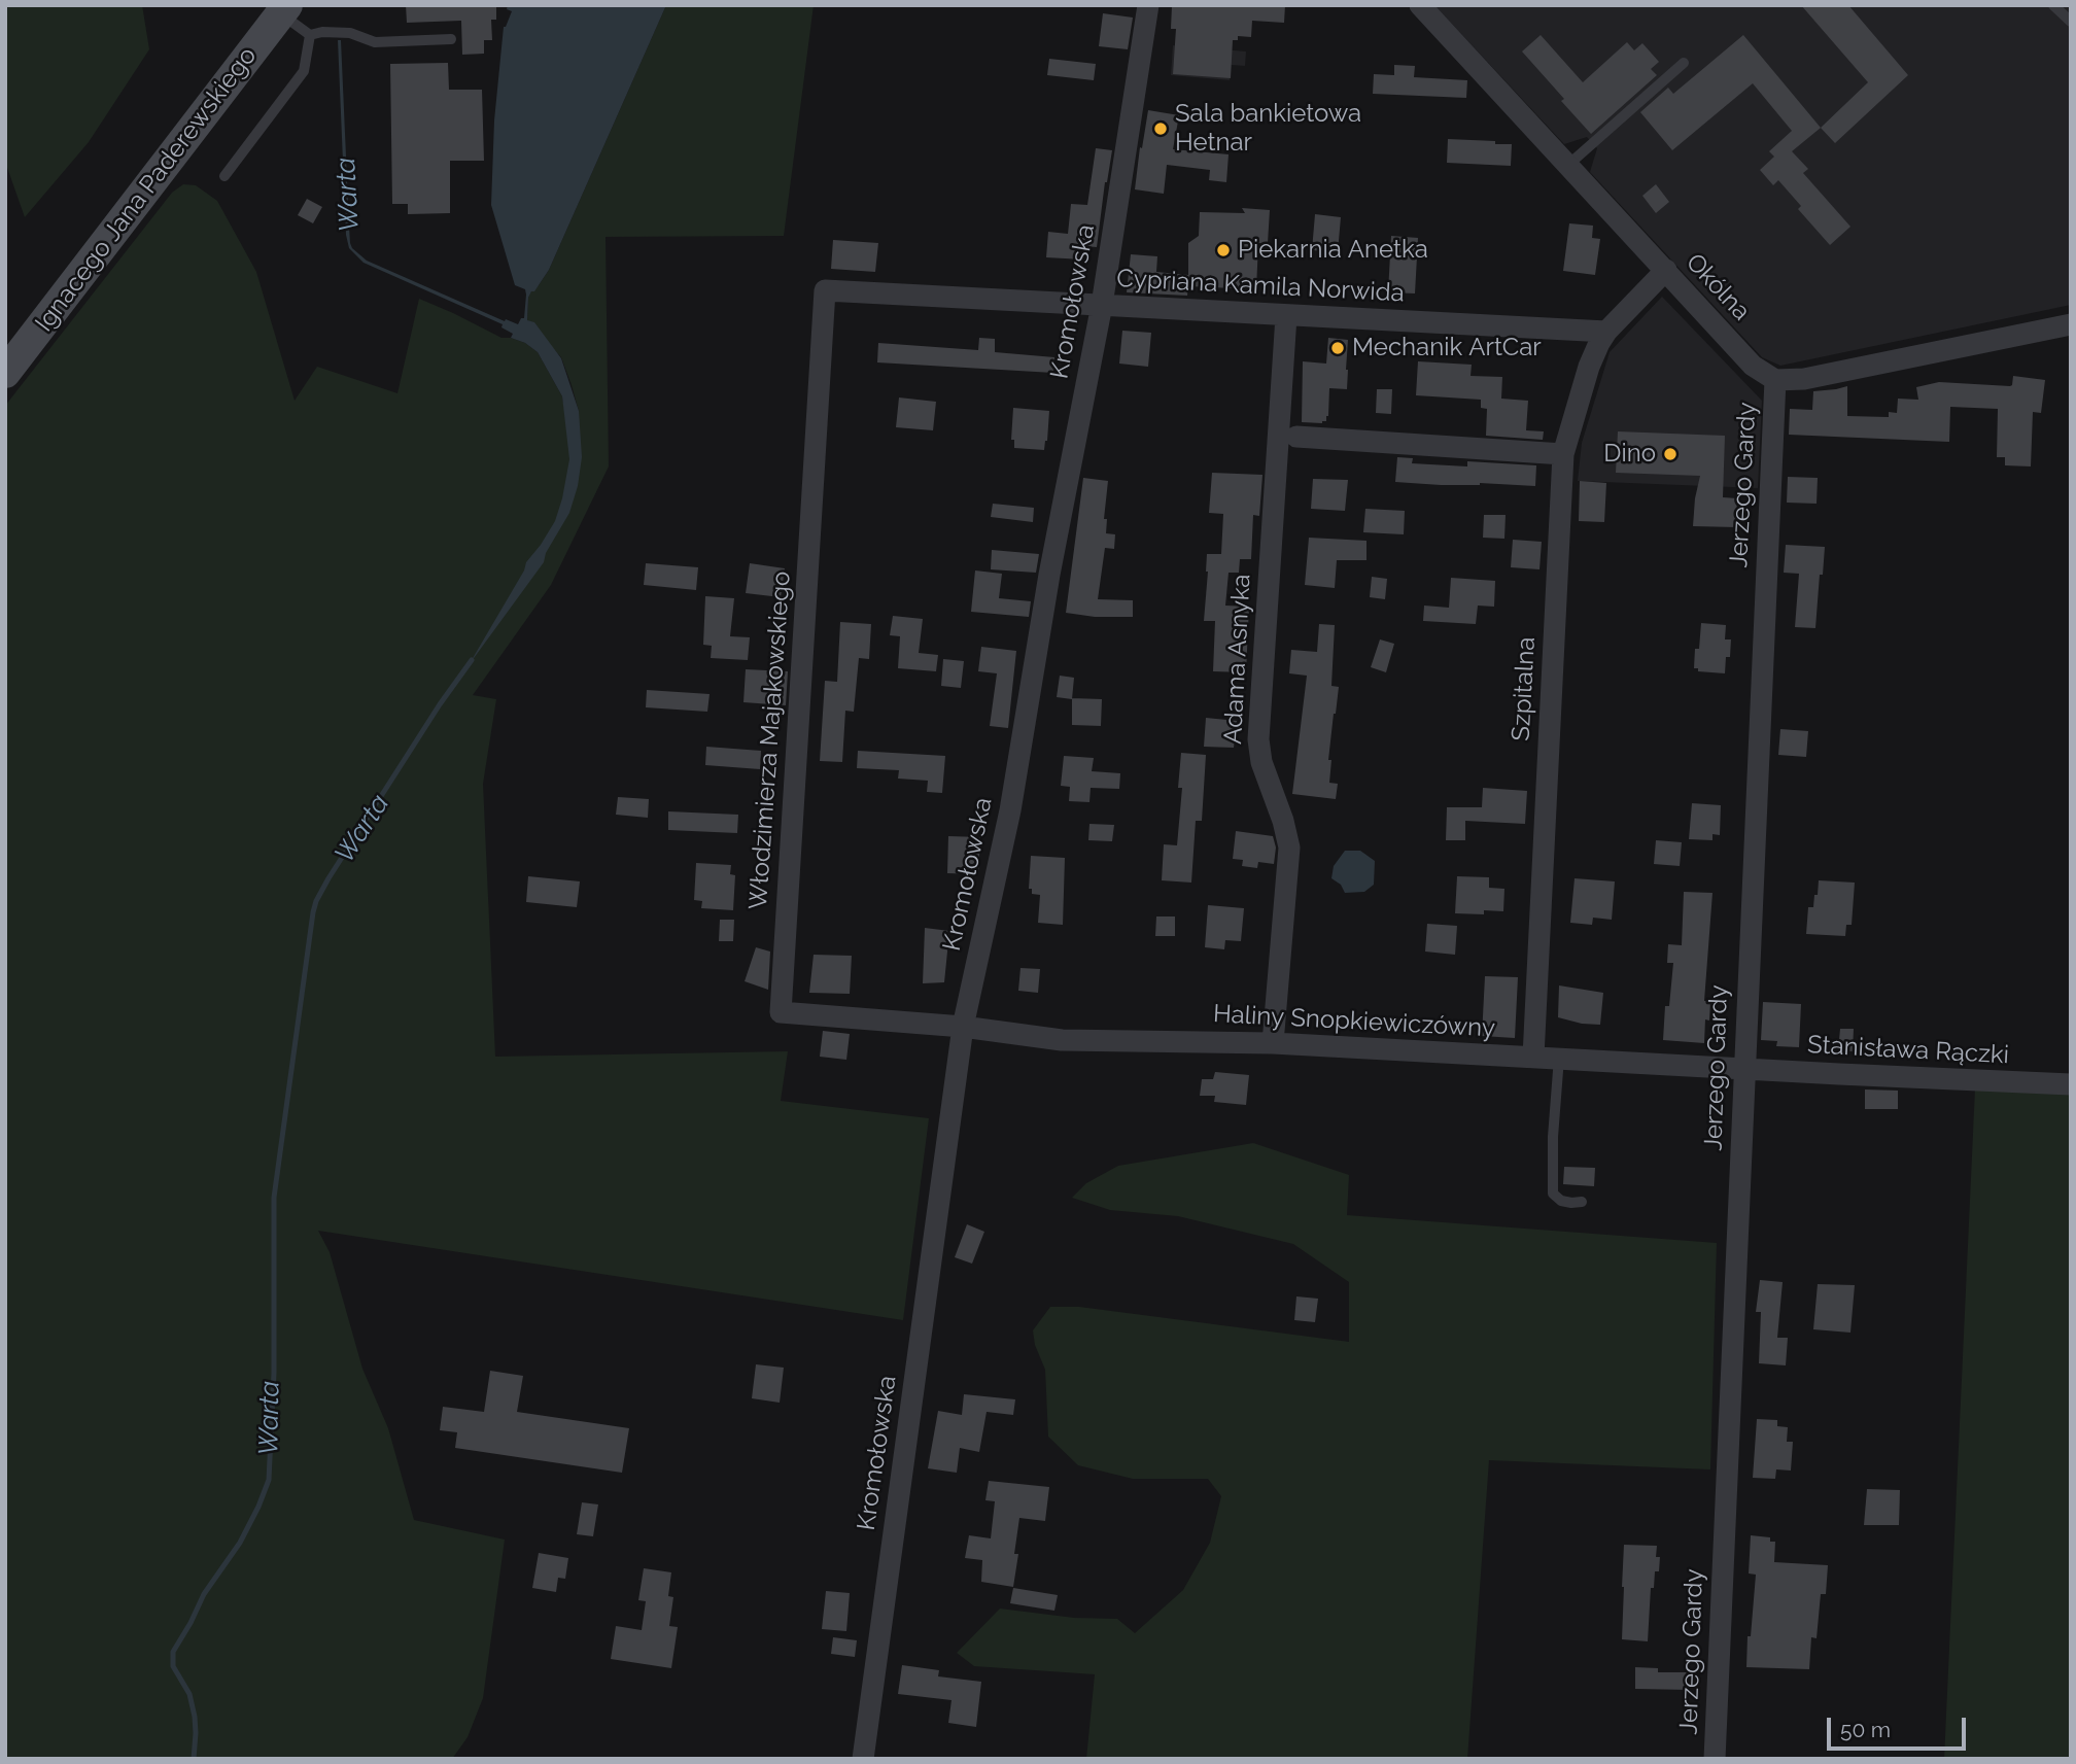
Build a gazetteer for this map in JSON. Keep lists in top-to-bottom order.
{
  "streets": {
    "main road": ["Ignacego Jana Paderewskiego"],
    "street": [
      "Cypriana Kamila Norwida",
      "Okólna",
      "Kromołowska",
      "Jerzego Gardy",
      "Adama Asnyka",
      "Szpitalna",
      "Włodzimierza Majakowskiego",
      "Haliny Snopkiewiczówny",
      "Stanisława Rączki"
    ]
  },
  "crossings": [
    ["Cypriana Kamila Norwida", "Kromołowska"],
    ["Cypriana Kamila Norwida", "Adama Asnyka"],
    ["Cypriana Kamila Norwida", "Szpitalna"],
    ["Cypriana Kamila Norwida", "Włodzimierza Majakowskiego"],
    ["Okólna", "Jerzego Gardy"],
    ["Okólna", "Szpitalna"],
    ["Kromołowska", "Włodzimierza Majakowskiego"],
    ["Kromołowska", "Haliny Snopkiewiczówny"],
    ["Jerzego Gardy", "Haliny Snopkiewiczówny"],
    ["Jerzego Gardy", "Stanisława Rączki"],
    ["Adama Asnyka", "Haliny Snopkiewiczówny"],
    ["Szpitalna", "Haliny Snopkiewiczówny"],
    ["Włodzimierza Majakowskiego", "Haliny Snopkiewiczówny"],
    ["Haliny Snopkiewiczówny", "Stanisława Rączki"]
  ],
  "water": ["Warta"],
  "places": [
    "Sala bankietowa Hetnar",
    "Piekarnia Anetka",
    "Mechanik ArtCar",
    "Dino"
  ],
  "scale_bar": "50 m"
}
